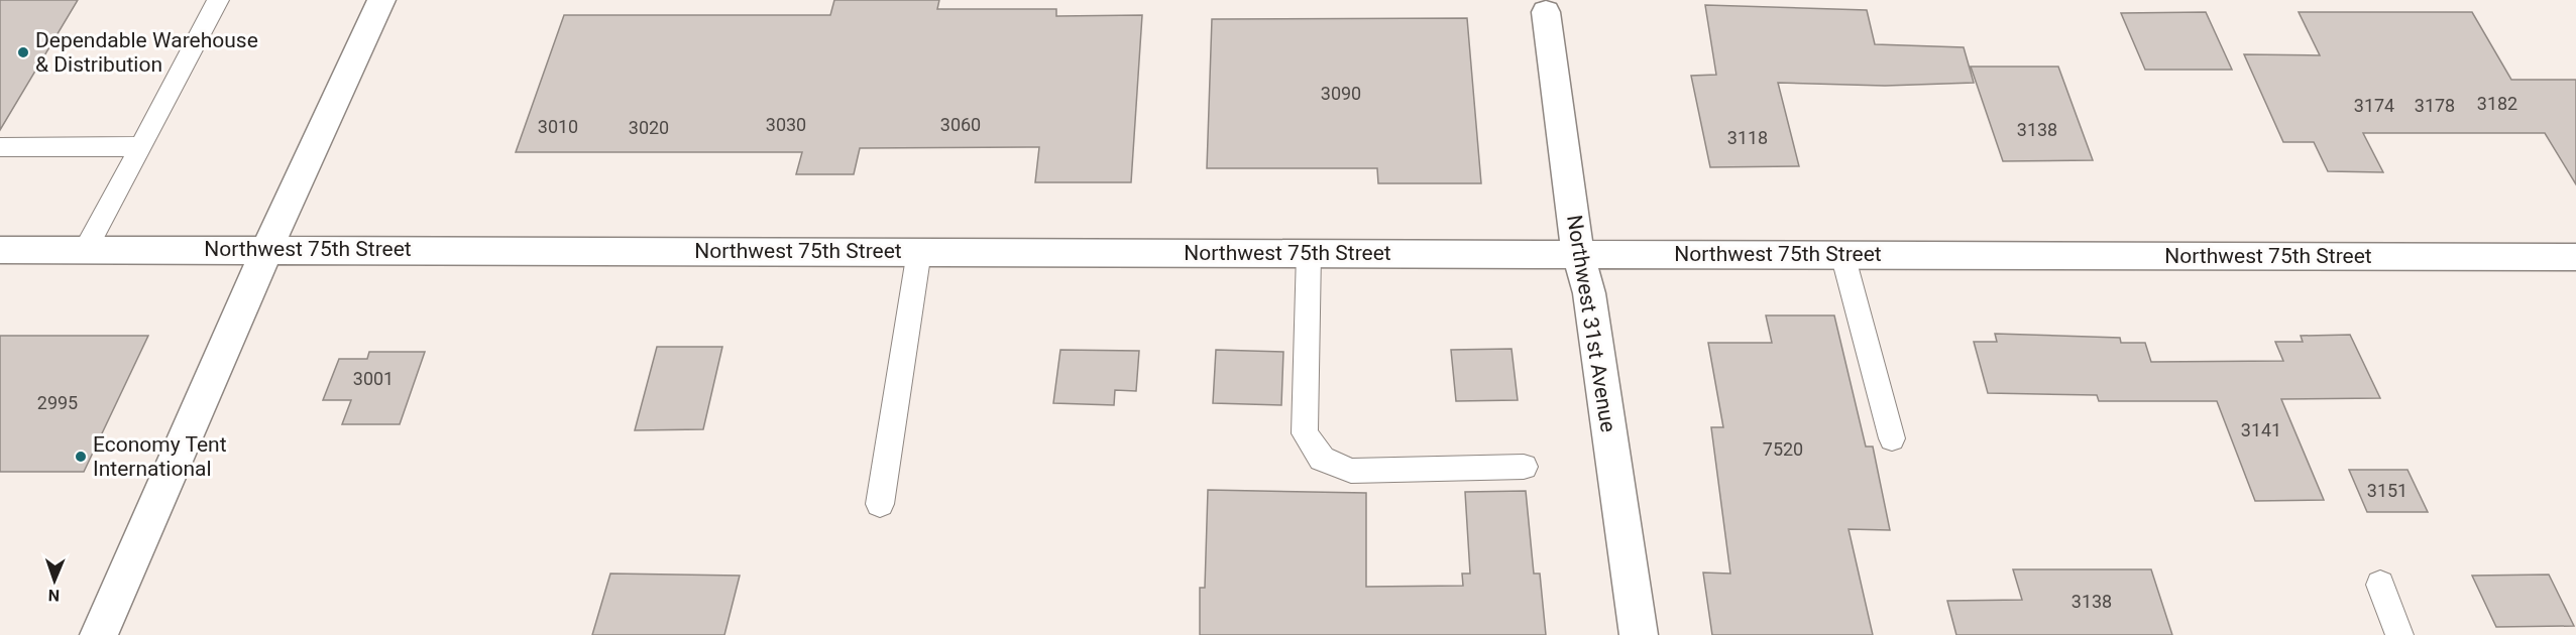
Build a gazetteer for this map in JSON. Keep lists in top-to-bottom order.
{
  "streets": {
    "street": ["Northwest 75th Street", "Northwest 31st Avenue"]
  },
  "crossings": [
    ["Northwest 75th Street", "Northwest 31st Avenue"]
  ],
  "places": ["Dependable Warehouse & Distribution", "Economy Tent International"],
  "house_numbers": [
    "3090",
    "3182",
    "3174",
    "3178",
    "3030",
    "3060",
    "3010",
    "3020",
    "3138",
    "3118",
    "3001",
    "2995",
    "3141",
    "7520",
    "3151",
    "3138"
  ],
  "north": "bottom"
}
